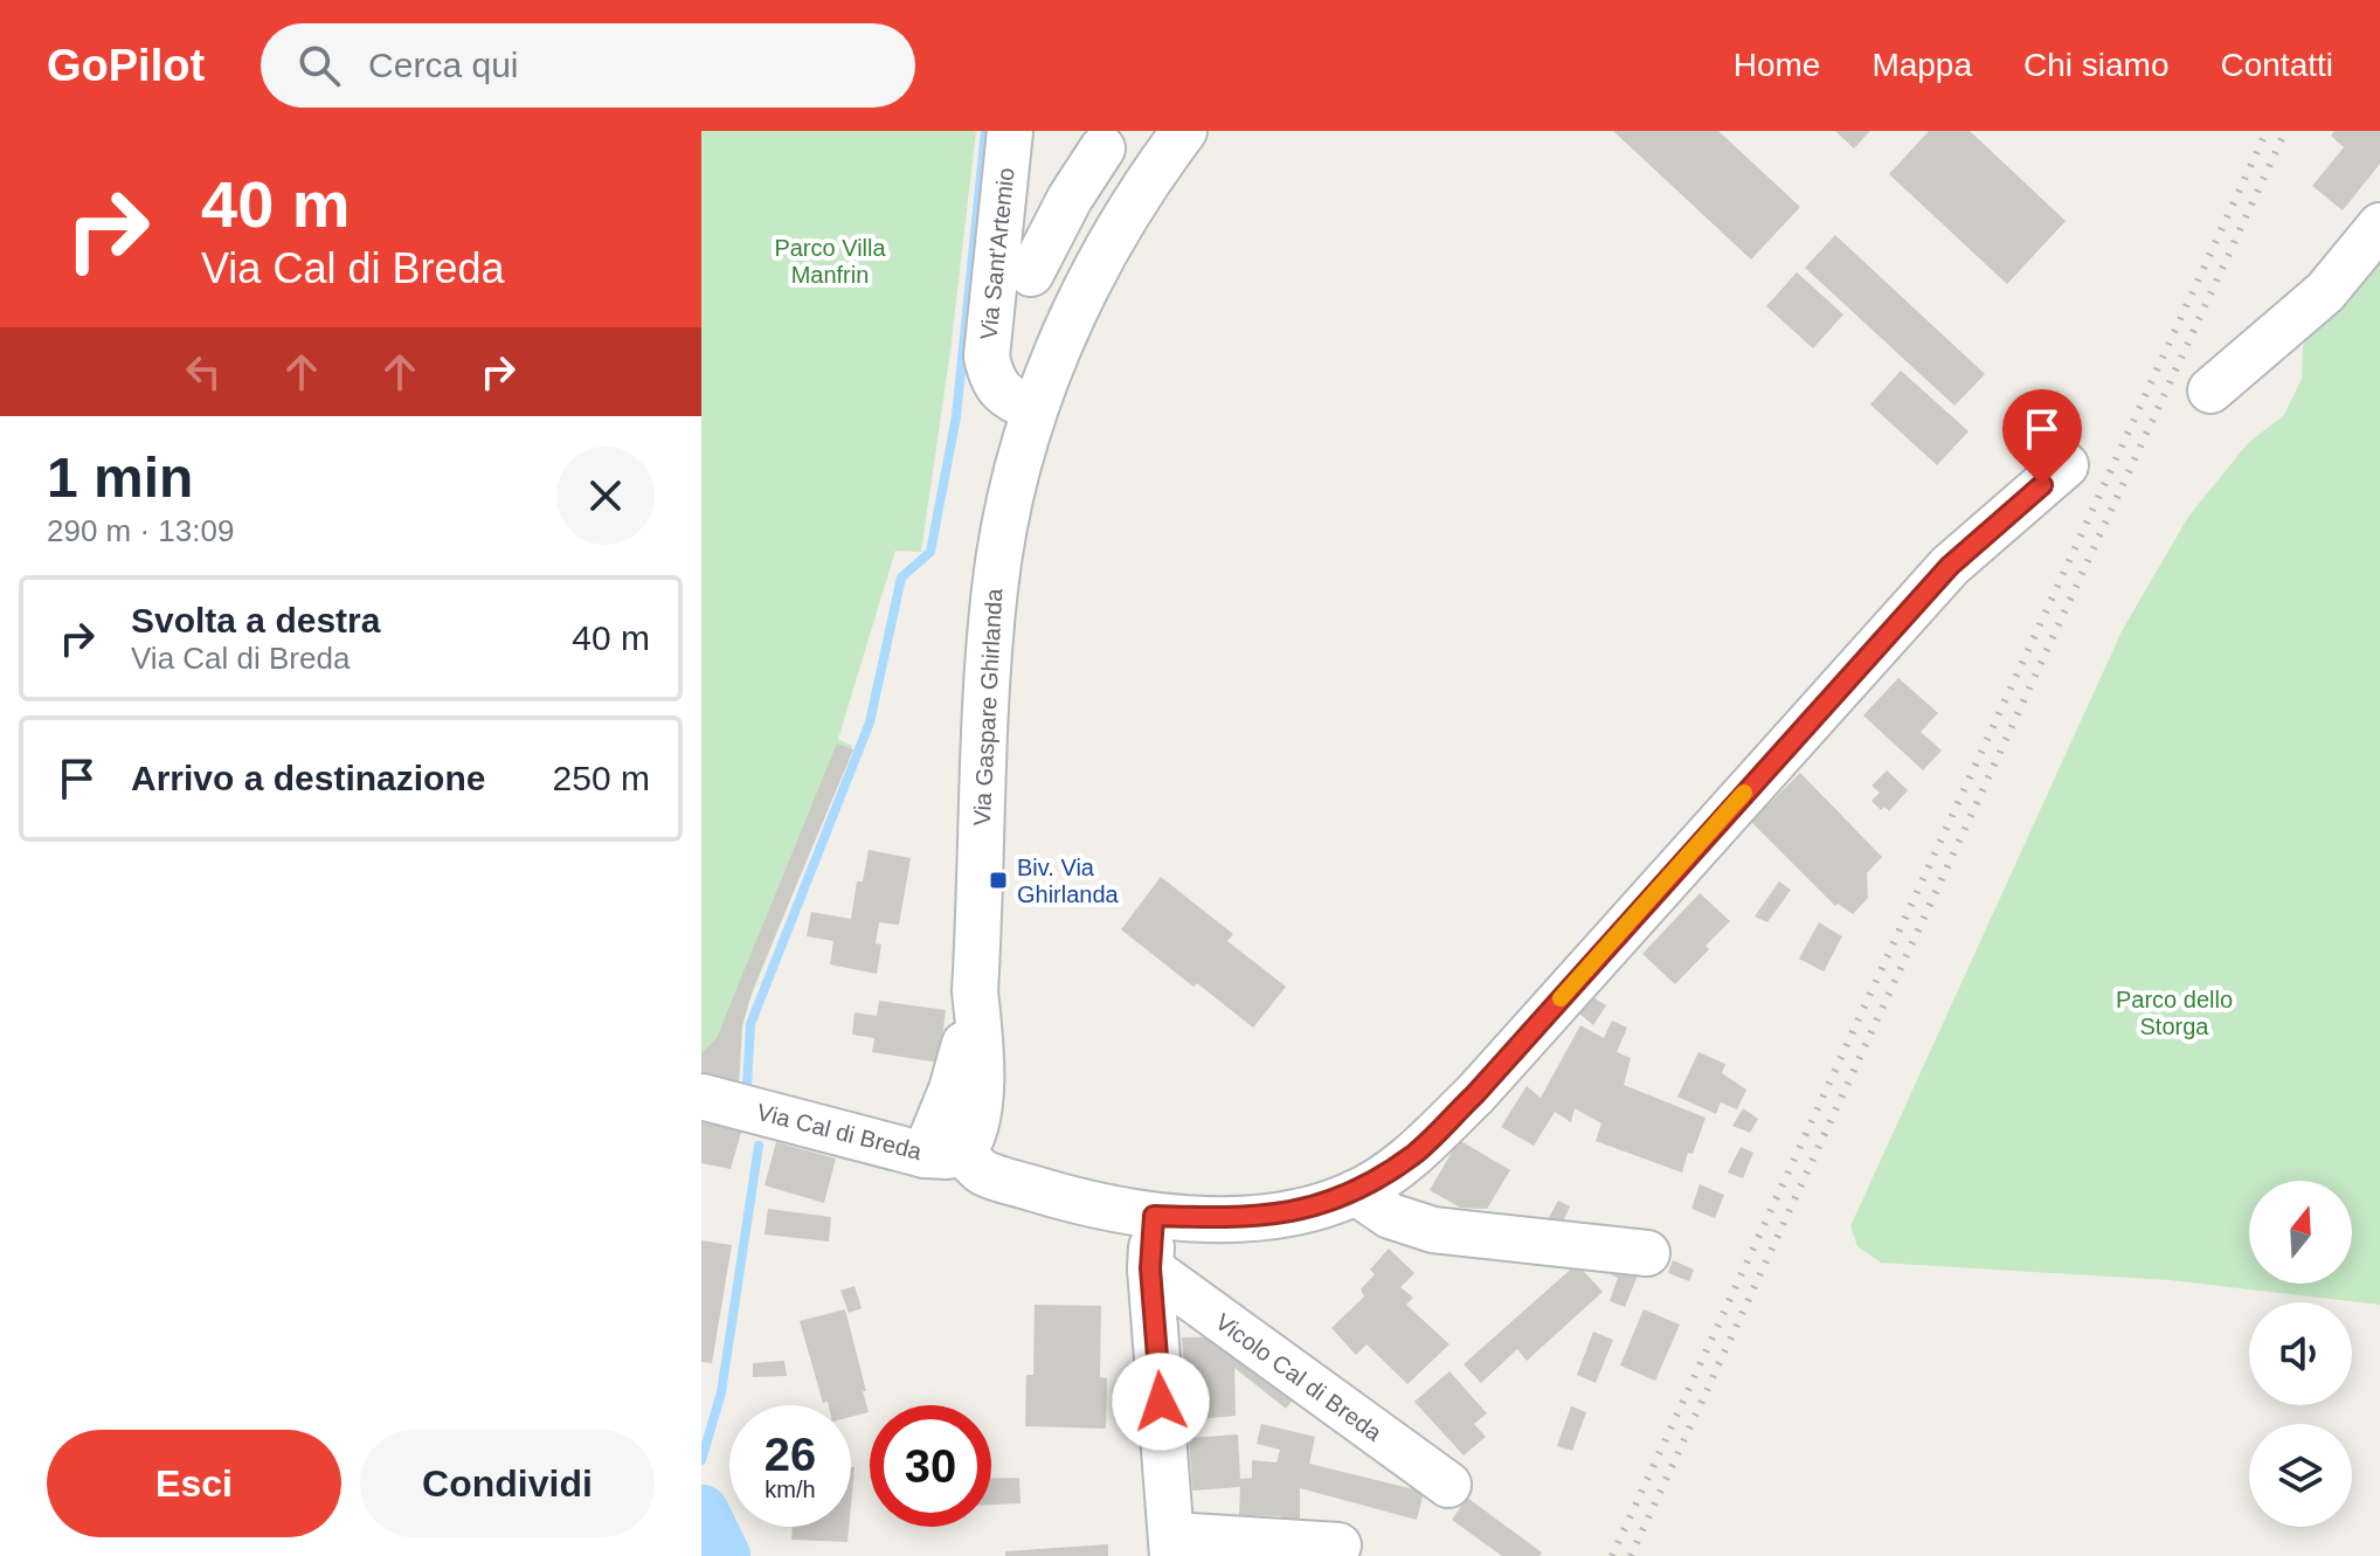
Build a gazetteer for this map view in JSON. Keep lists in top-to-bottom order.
{
  "streets": {
    "street": [
      "Via Sant'Artemio",
      "Via Gaspare Ghirlanda",
      "Via Cal di Breda",
      "Vicolo Cal di Breda"
    ]
  },
  "crossings": [
    ["Via Sant'Artemio", "Via Gaspare Ghirlanda"],
    ["Via Gaspare Ghirlanda", "Via Cal di Breda"]
  ],
  "parks": ["Parco Villa Manfrin", "Parco dello Storga"],
  "places": {
    "transit": ["Biv. Via Ghirlanda"]
  },
  "north": "top",
  "page": {
    "header": "GoPilot",
    "search": "Cerca qui",
    "nav": [
      "Home",
      "Mappa",
      "Chi siamo",
      "Contatti"
    ],
    "turn": ["40 m", "Via Cal di Breda"],
    "heading": ["1 min", "290 m · 13:09"],
    "list": [
      {
        "name": "Svolta a destra",
        "note": "Via Cal di Breda",
        "value": "40 m"
      },
      {
        "name": "Arrivo a destinazione",
        "value": "250 m"
      }
    ],
    "speed": "26 km/h",
    "limit": "30",
    "buttons": ["Esci", "Condividi"]
  }
}
